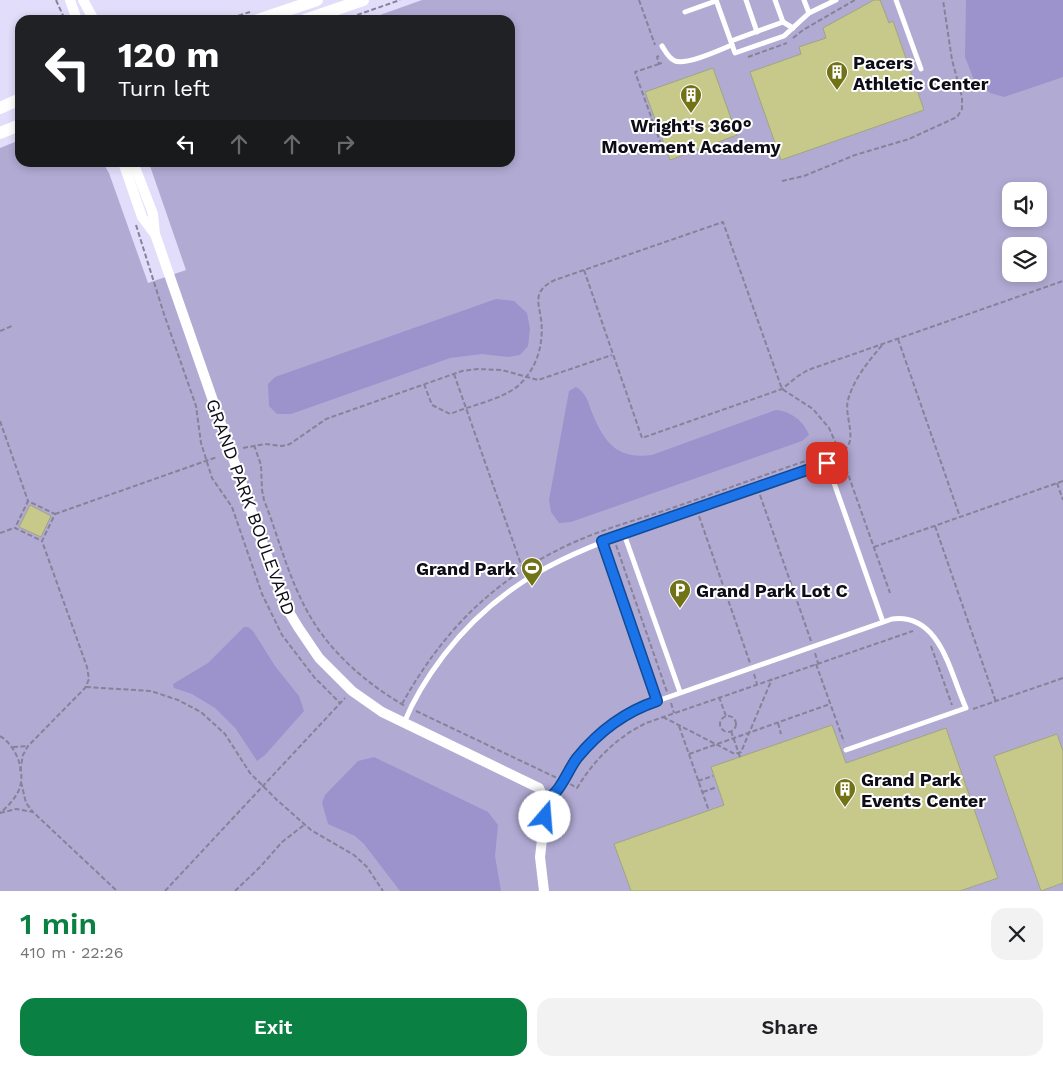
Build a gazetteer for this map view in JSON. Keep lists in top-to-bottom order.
{
  "streets": {
    "street": ["GRAND PARK BOULEVARD"]
  },
  "places": {
    "building": ["Pacers Athletic Center", "Wright's 360° Movement Academy", "Grand Park Events Center"],
    "sports": ["Grand Park"],
    "parking": ["Grand Park Lot C"]
  },
  "page": {
    "turn": ["120 m", "Turn left"],
    "heading": ["1 min", "410 m · 22:26"],
    "buttons": ["Exit", "Share"]
  }
}
